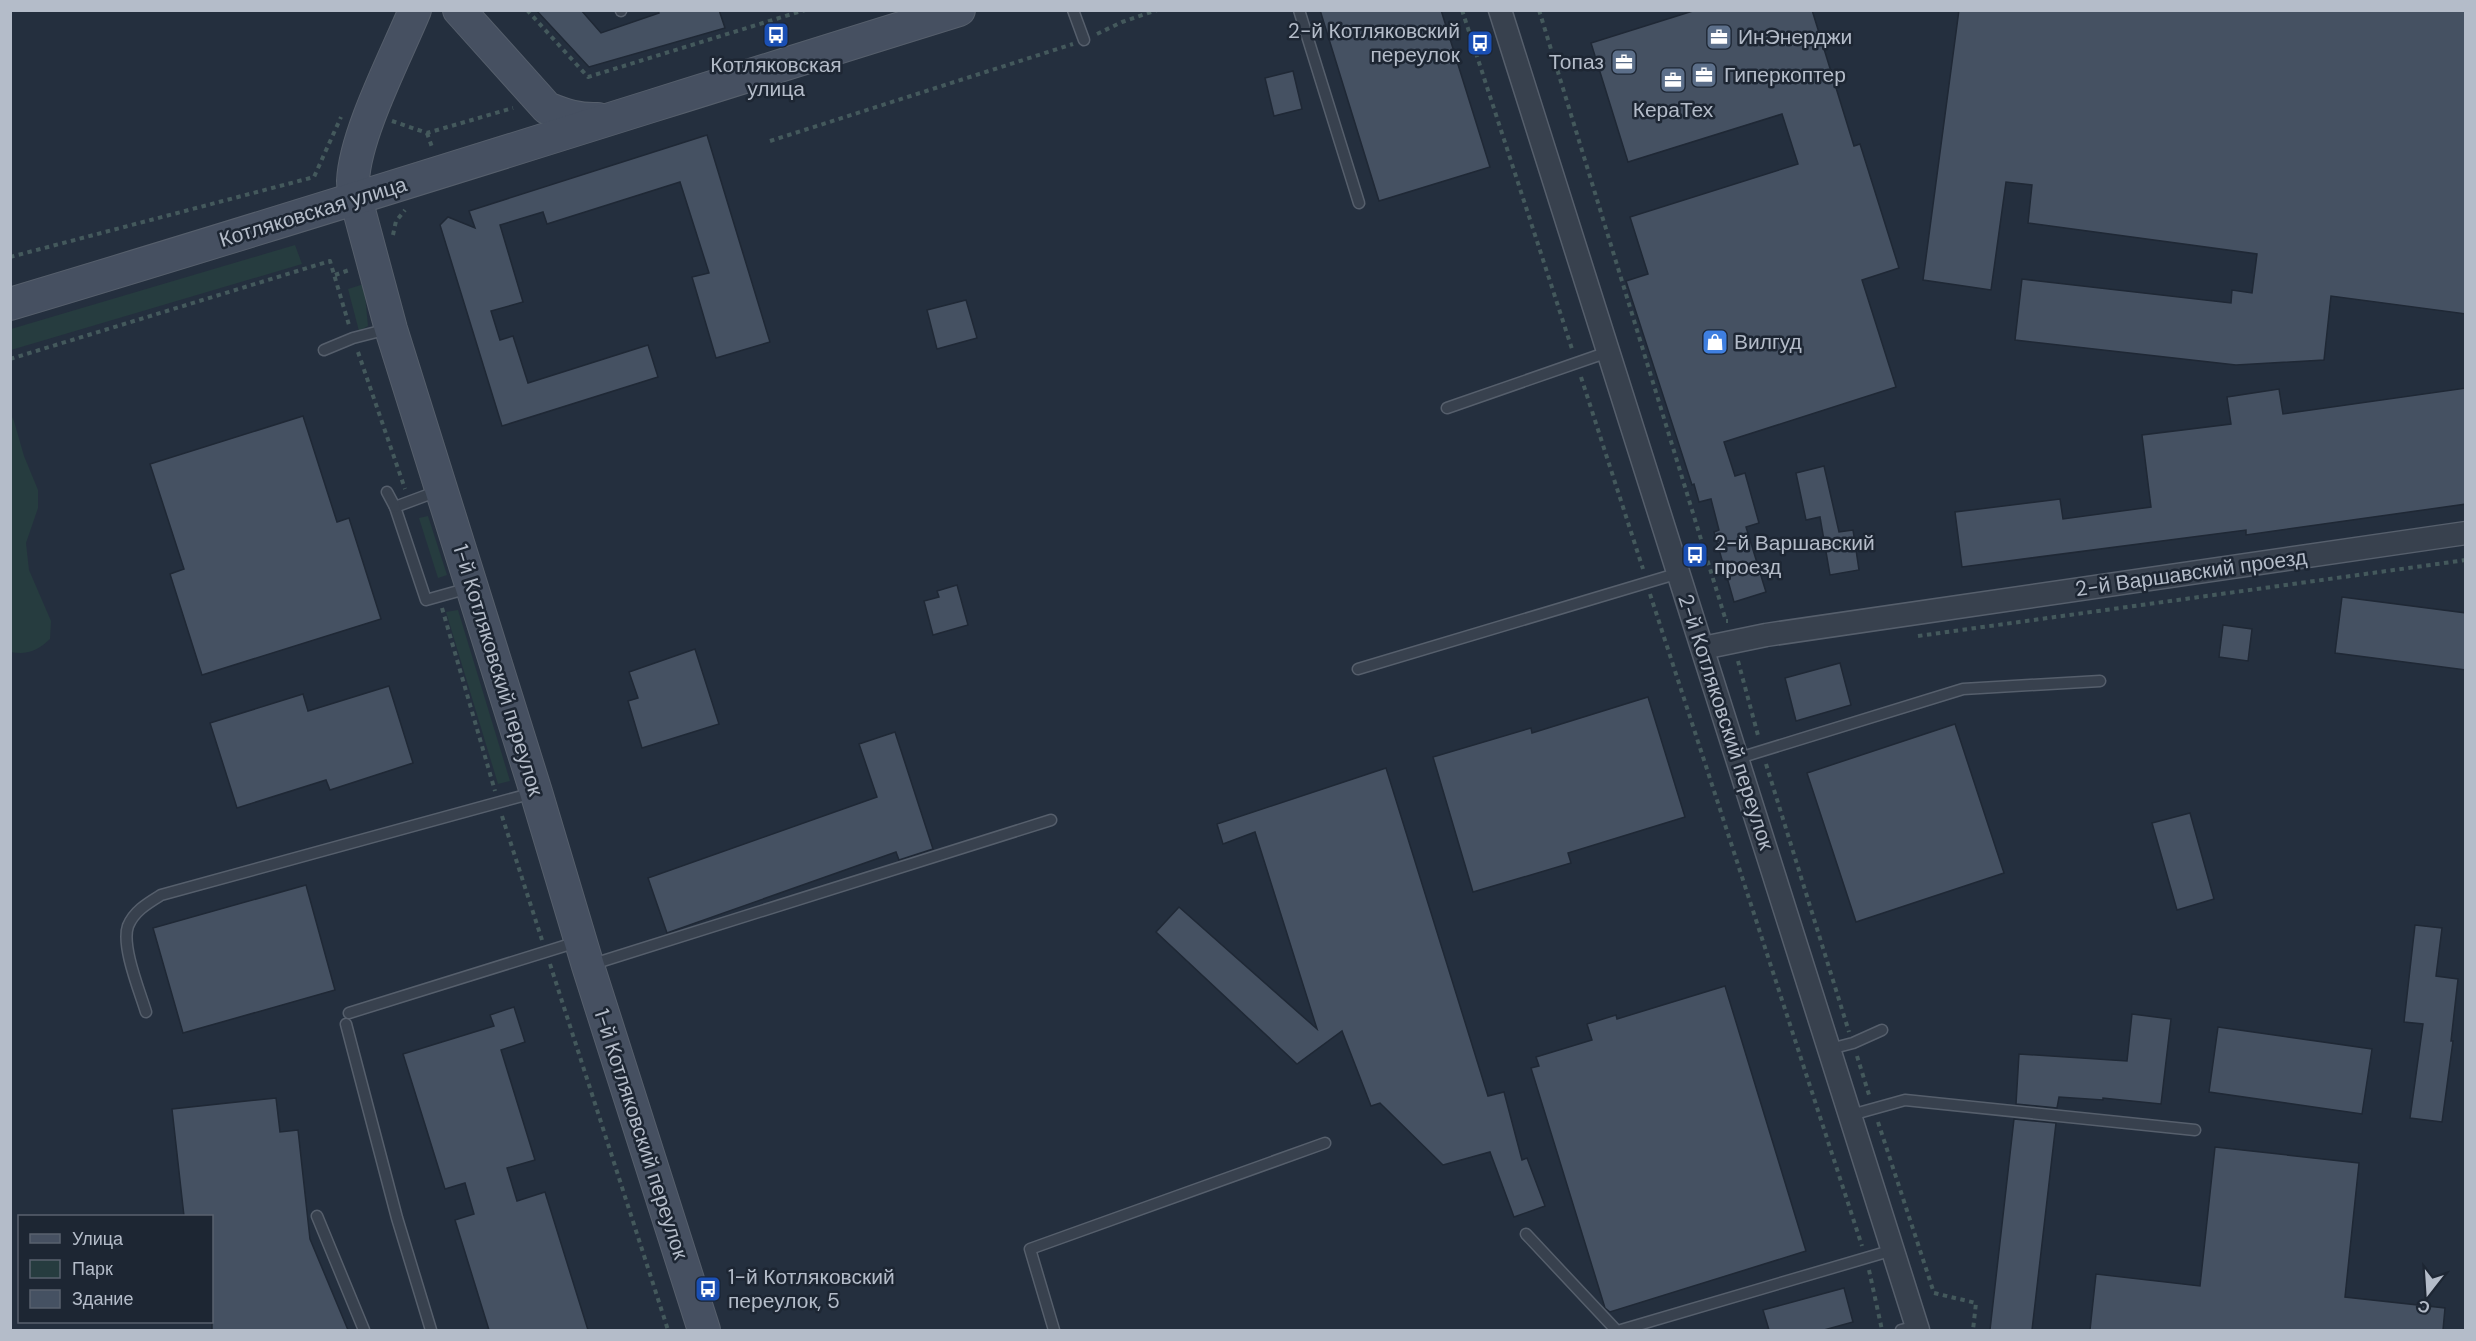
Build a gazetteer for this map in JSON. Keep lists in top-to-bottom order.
{
  "streets": {
    "street": [
      "Котляковская улица",
      "2-й Варшавский проезд",
      "1-й Котляковский переулок",
      "2-й Котляковский переулок"
    ]
  },
  "crossings": [
    ["Котляковская улица", "1-й Котляковский переулок"],
    ["2-й Варшавский проезд", "2-й Котляковский переулок"]
  ],
  "places": {
    "bus stop": [
      "Котляковская улица",
      "2-й Котляковский переулок",
      "2-й Варшавский проезд",
      "1-й Котляковский переулок, 5"
    ],
    "office": [
      "ИнЭнерджи",
      "Топаз",
      "Гиперкоптер",
      "КераТех"
    ],
    "shop": ["Вилгуд"]
  },
  "legend": ["Улица", "Парк", "Здание"],
  "north": "bottom"
}
